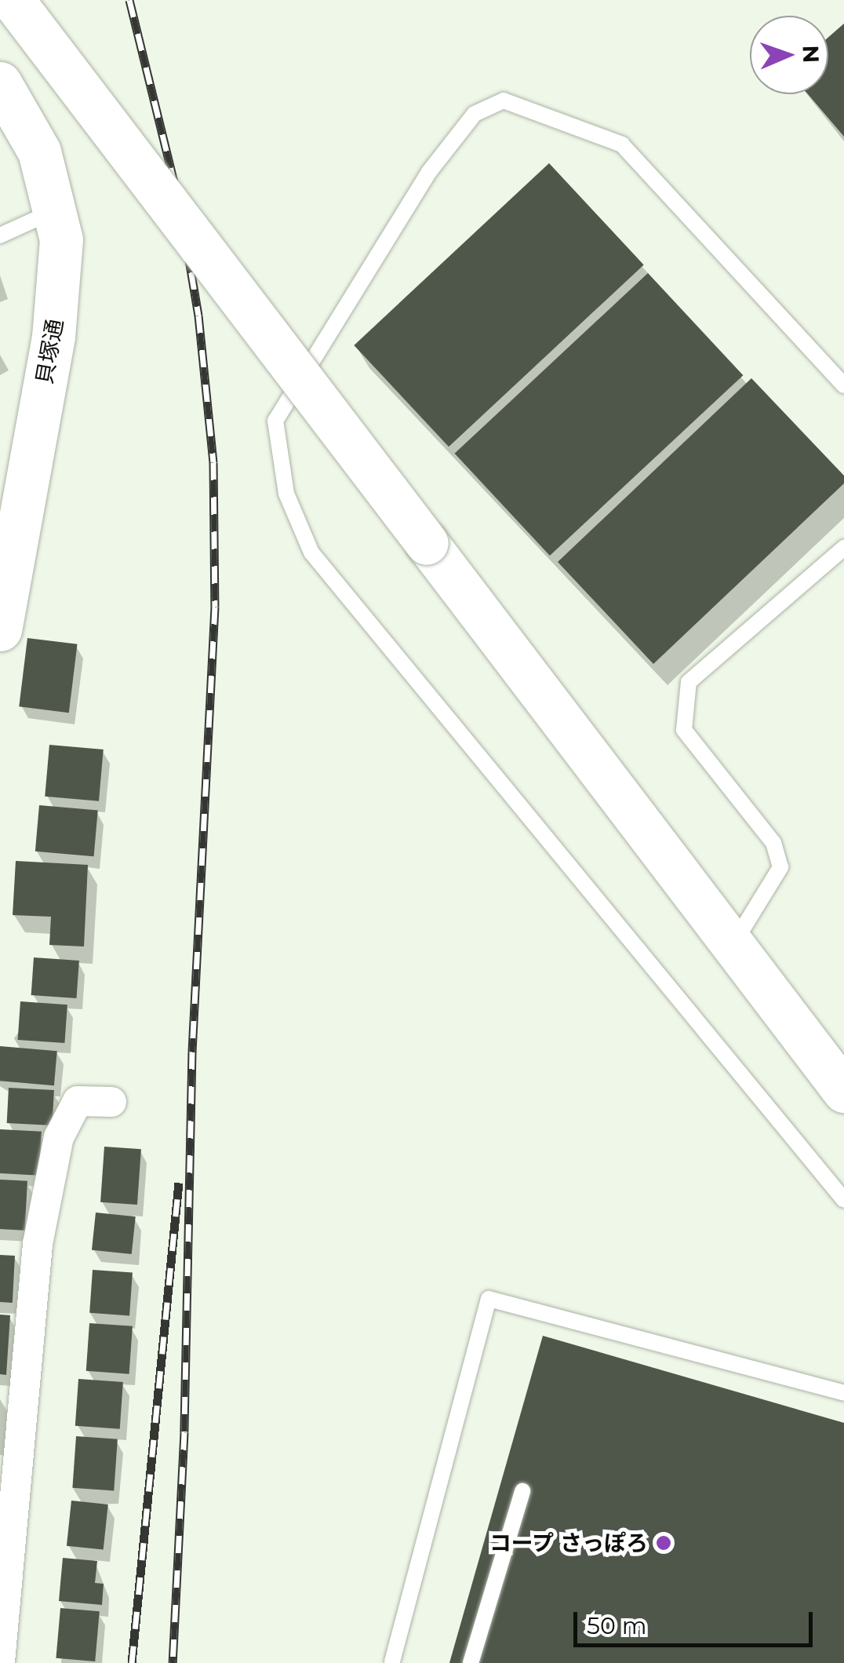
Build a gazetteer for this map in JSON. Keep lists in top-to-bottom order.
{
  "streets": {
    "street": ["貝塚通"]
  },
  "places": ["コープ さっぽろ"],
  "scale_bar": "50 m",
  "north": "right"
}
